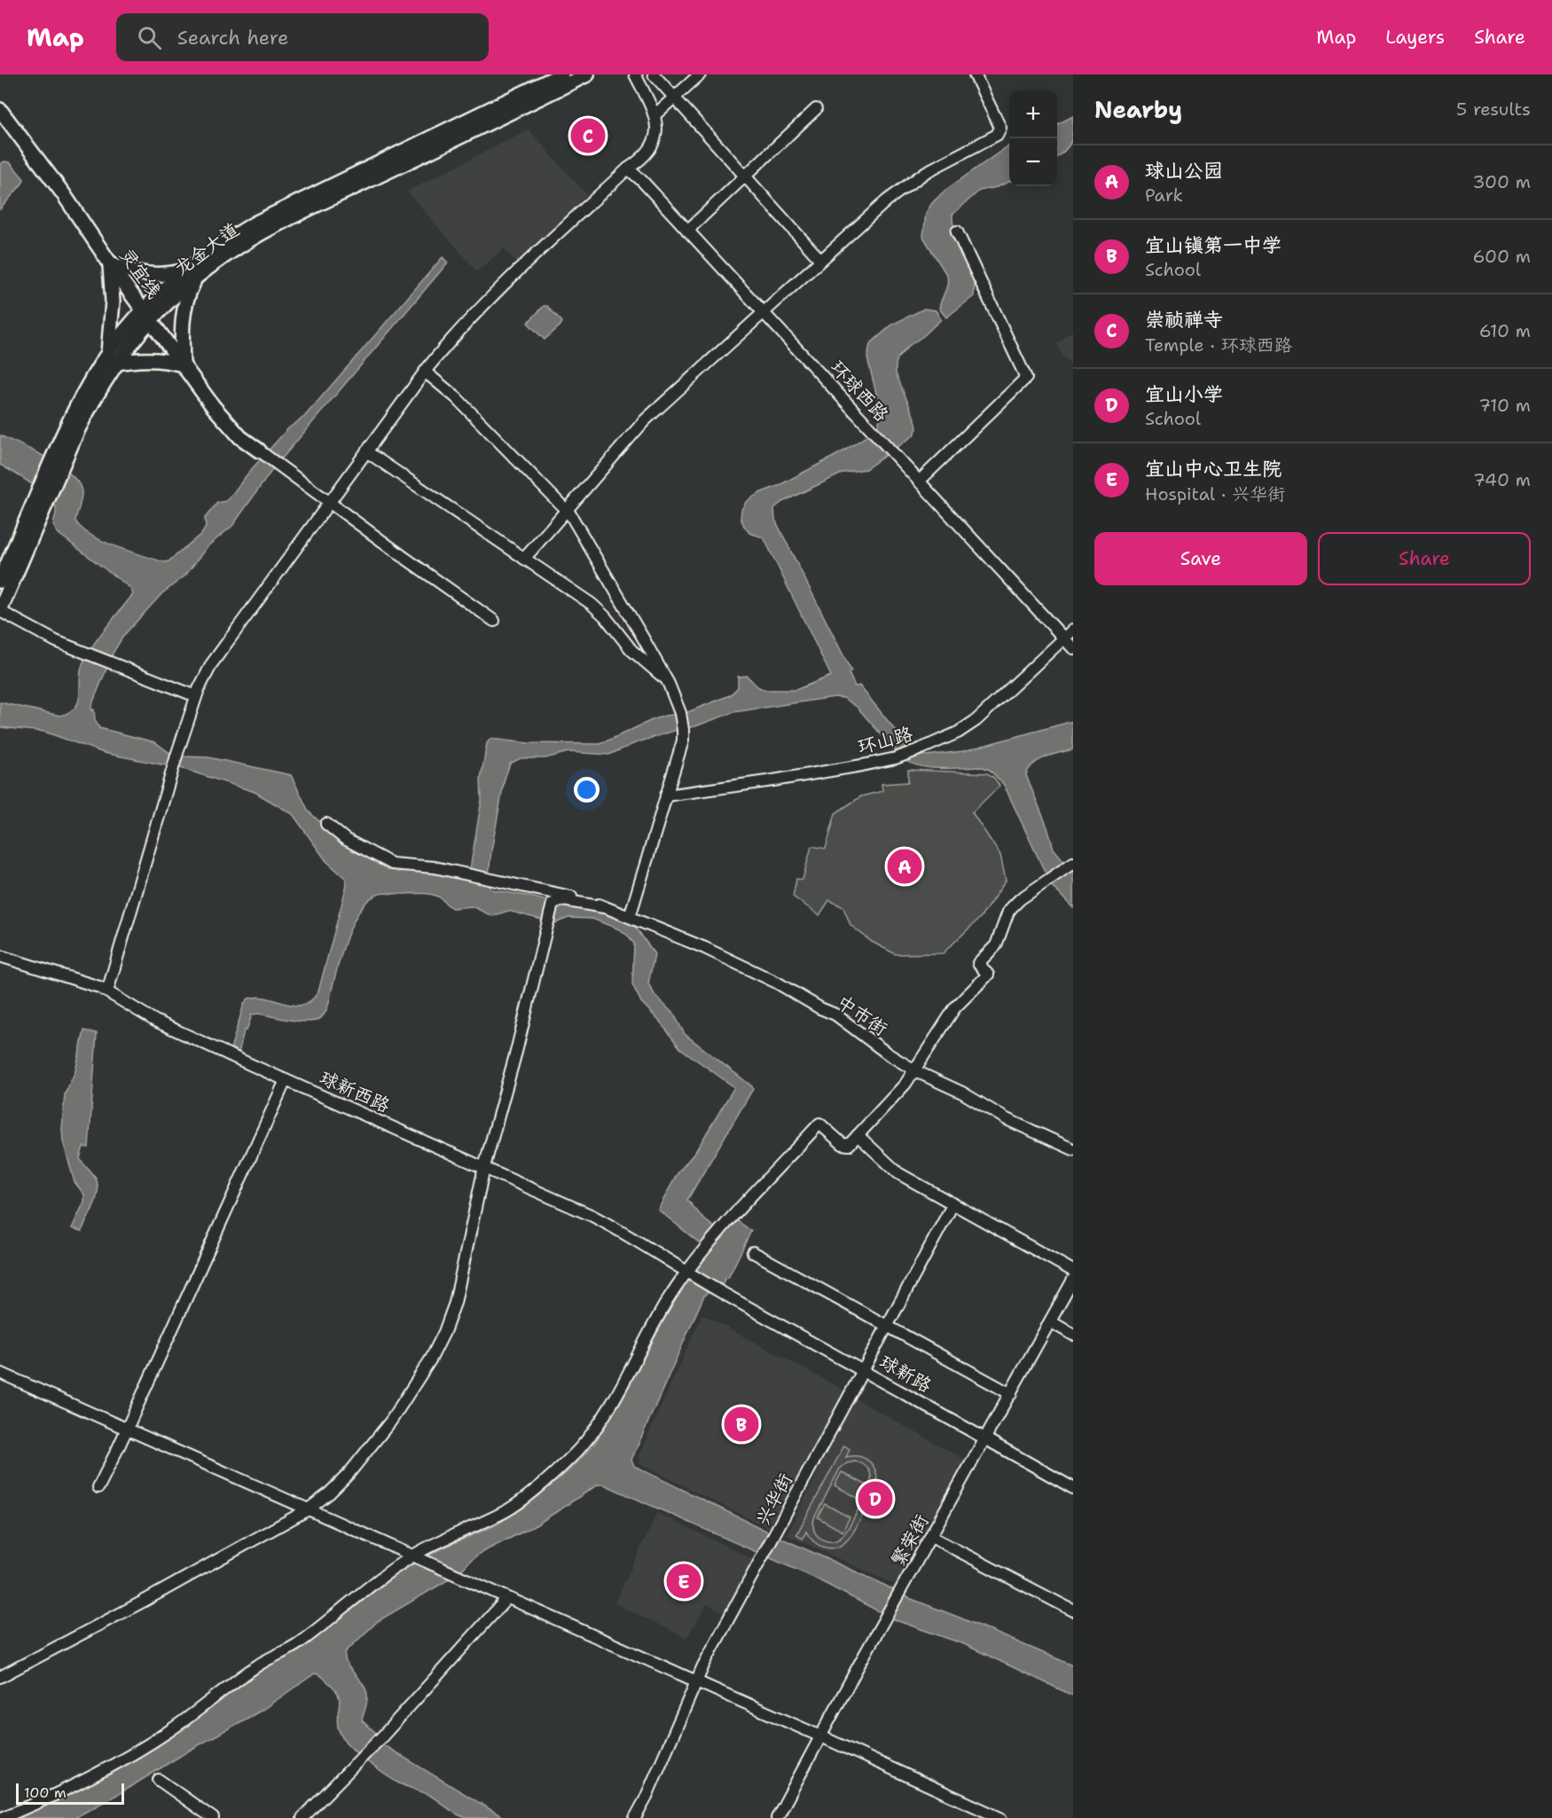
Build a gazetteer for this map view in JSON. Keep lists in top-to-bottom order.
{
  "streets": {
    "main road": ["龙金大道", "灵宜线"],
    "street": [
      "环球西路",
      "环山路",
      "中市街",
      "球新西路",
      "球新路",
      "兴华街",
      "繁荣街"
    ]
  },
  "crossings": [
    ["龙金大道", "灵宜线"],
    ["环球西路", "环山路"],
    ["球新西路", "球新路"],
    ["球新路", "兴华街"],
    ["球新路", "繁荣街"]
  ],
  "scale_bar": "100 m",
  "page": {
    "header": "Map",
    "search": "Search here",
    "nav": ["Map", "Layers", "Share"],
    "heading": ["Nearby", "5 results"],
    "map_buttons": ["+", "−"],
    "pins": [
      "C",
      "A",
      "B",
      "D",
      "E"
    ],
    "list": [
      {
        "mark": "A",
        "name": "球山公园",
        "note": "Park",
        "value": "300 m"
      },
      {
        "mark": "B",
        "name": "宜山镇第一中学",
        "note": "School",
        "value": "600 m"
      },
      {
        "mark": "C",
        "name": "崇祯禅寺",
        "note": "Temple · 环球西路",
        "value": "610 m"
      },
      {
        "mark": "D",
        "name": "宜山小学",
        "note": "School",
        "value": "710 m"
      },
      {
        "mark": "E",
        "name": "宜山中心卫生院",
        "note": "Hospital · 兴华街",
        "value": "740 m"
      }
    ],
    "buttons": ["Save", "Share"],
    "scale": "100 m"
  }
}
